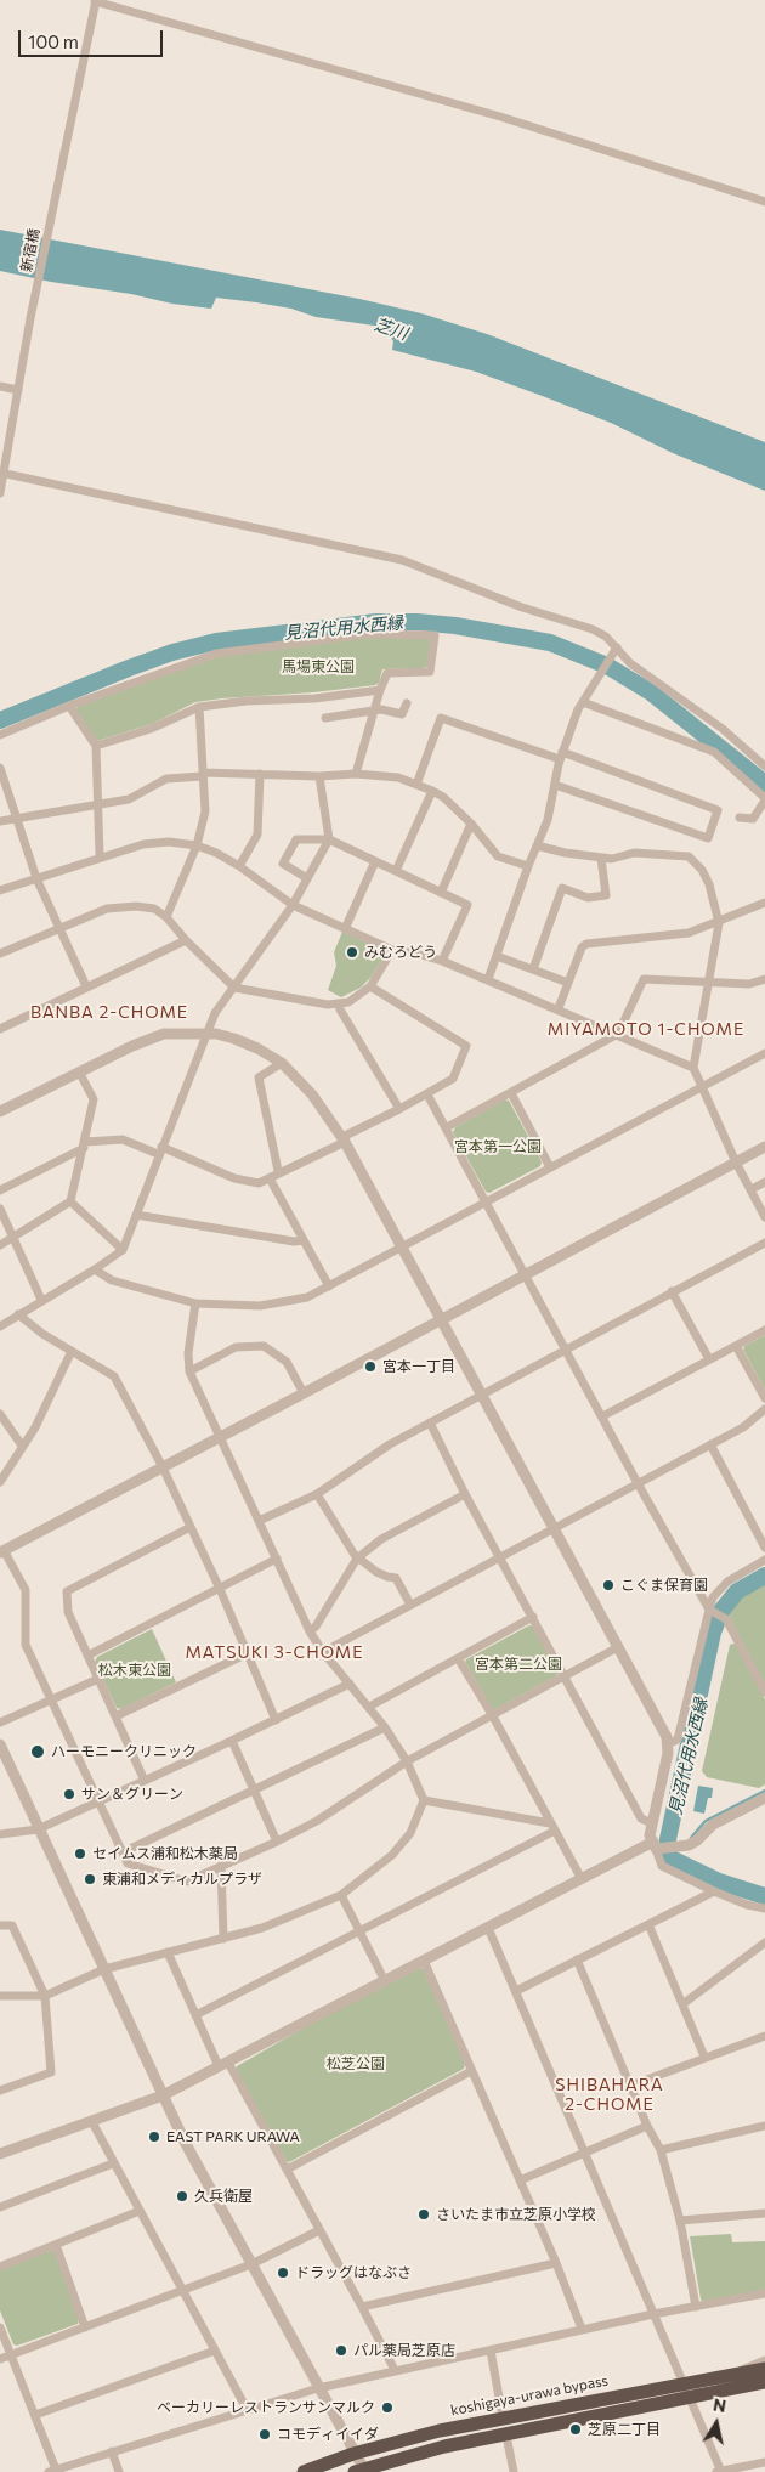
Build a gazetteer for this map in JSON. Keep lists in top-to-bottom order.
{
  "streets": {
    "highway": ["koshigaya-urawa bypass"],
    "street": ["新宿橋"]
  },
  "districts": [
    "BANBA 2-CHOME",
    "MIYAMOTO 1-CHOME",
    "MATSUKI 3-CHOME",
    "SHIBAHARA 2-CHOME"
  ],
  "water": ["芝川", "見沼代用水西縁"],
  "parks": [
    "馬場東公園",
    "宮本第一公園",
    "宮本第二公園",
    "松木東公園",
    "松芝公園"
  ],
  "places": [
    "みむろどう",
    "宮本一丁目",
    "こぐま保育園",
    "ハーモニークリニック",
    "サン＆グリーン",
    "セイムス浦和松木薬局",
    "東浦和メディカルプラザ",
    "EAST PARK URAWA",
    "久兵衛屋",
    "さいたま市立芝原小学校",
    "ドラッグはなぶさ",
    "パル薬局芝原店",
    "ベーカリーレストランサンマルク",
    "芝原二丁目",
    "コモディイイダ"
  ],
  "scale_bar": "100 m",
  "north": "top"
}
